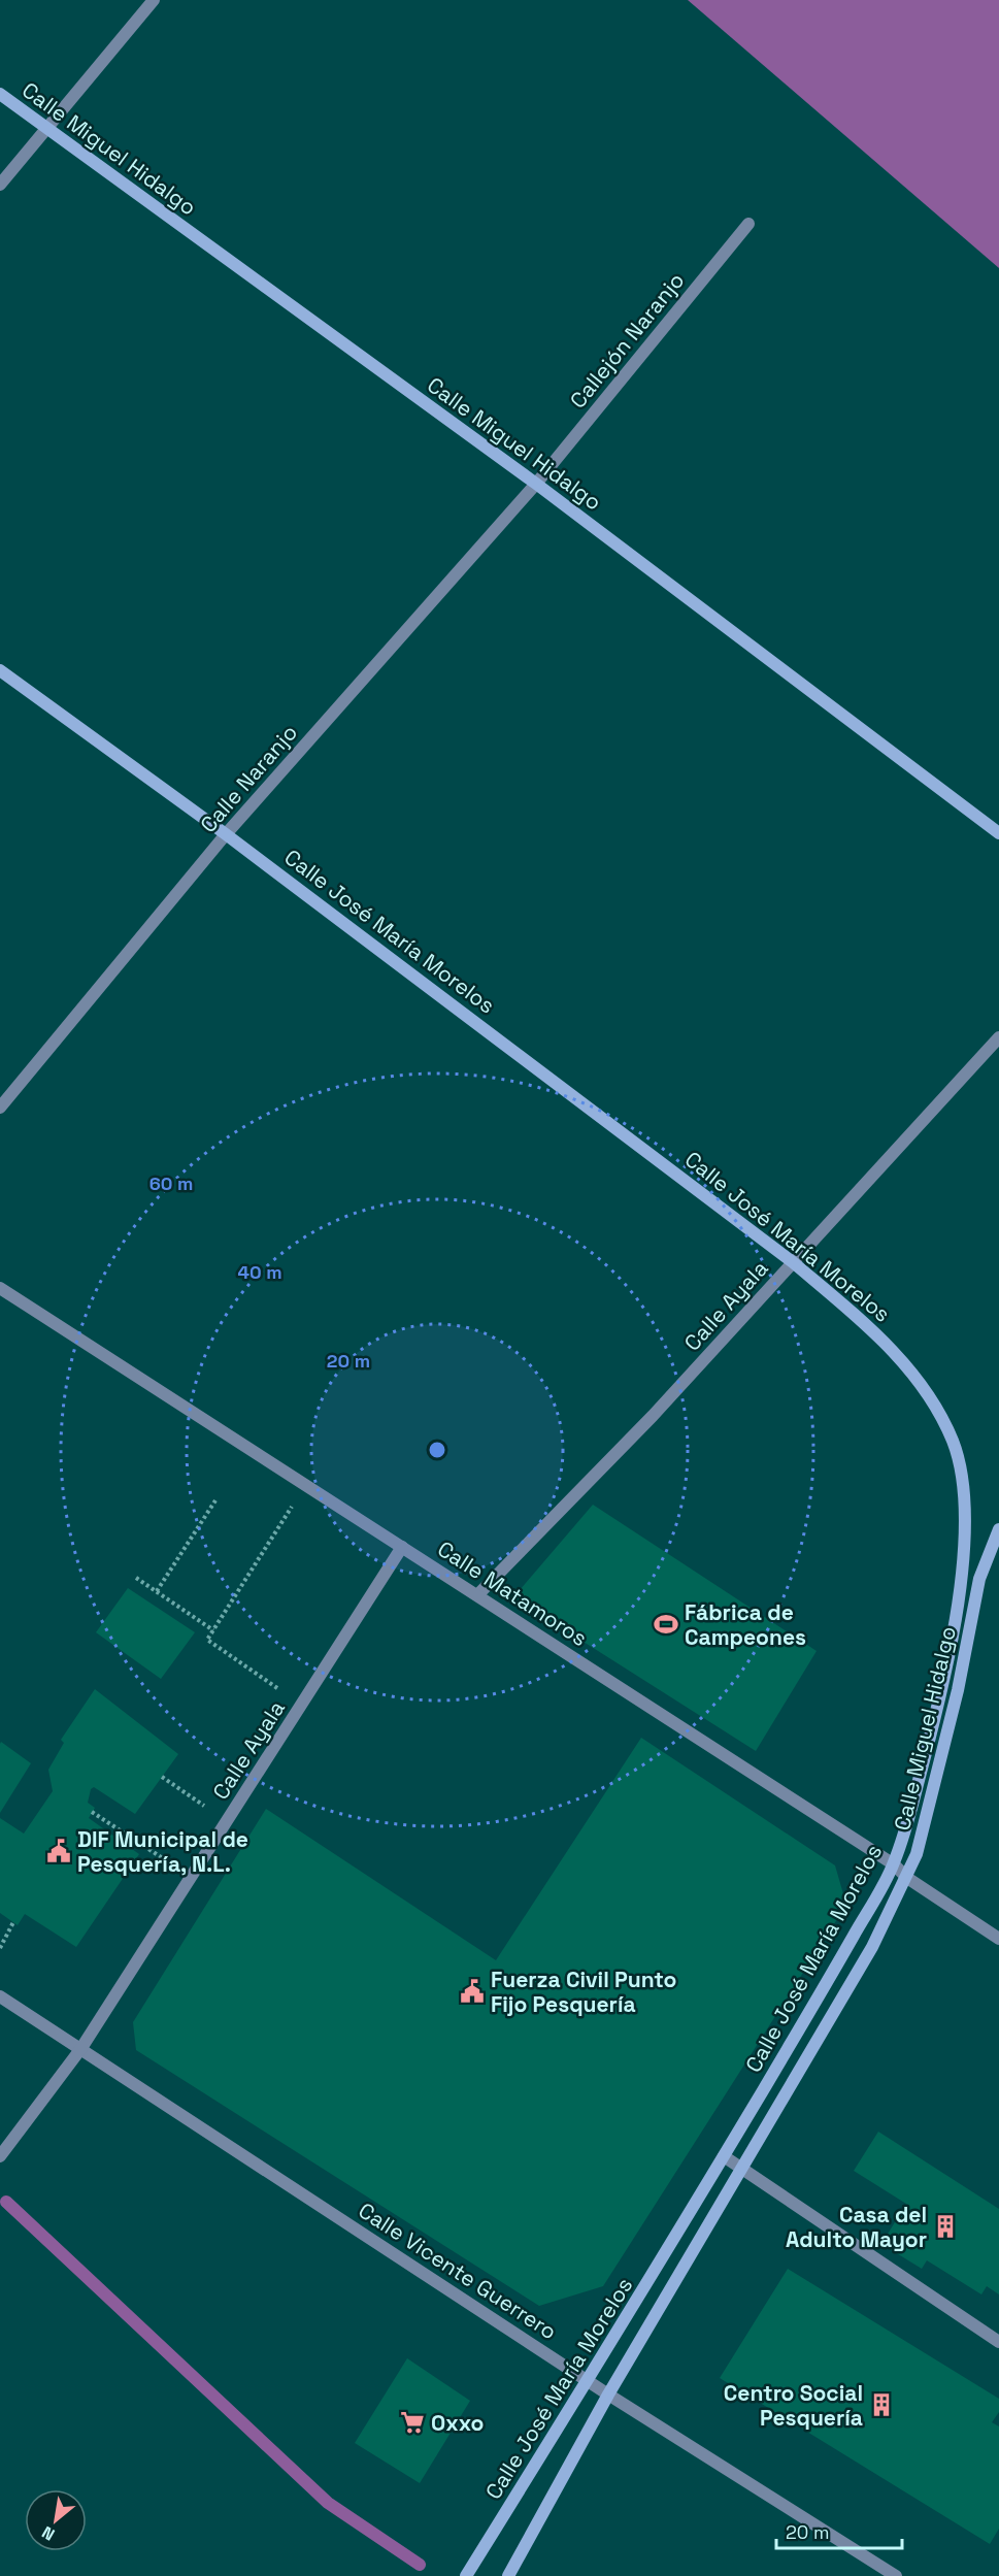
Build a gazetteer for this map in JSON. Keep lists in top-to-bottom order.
{
  "streets": {
    "main road": ["Calle Miguel Hidalgo", "Calle José María Morelos"],
    "street": [
      "Callejón Naranjo",
      "Calle Naranjo",
      "Calle Ayala",
      "Calle Matamoros",
      "Calle Vicente Guerrero"
    ]
  },
  "crossings": [
    ["Calle Miguel Hidalgo", "Callejón Naranjo"],
    ["Calle Miguel Hidalgo", "Calle Naranjo"],
    ["Calle Miguel Hidalgo", "Calle Matamoros"],
    ["Calle Miguel Hidalgo", "Calle Vicente Guerrero"],
    ["Callejón Naranjo", "Calle Naranjo"],
    ["Calle Naranjo", "Calle José María Morelos"],
    ["Calle José María Morelos", "Calle Ayala"],
    ["Calle José María Morelos", "Calle Matamoros"],
    ["Calle José María Morelos", "Calle Vicente Guerrero"],
    ["Calle Ayala", "Calle Matamoros"],
    ["Calle Ayala", "Calle Vicente Guerrero"]
  ],
  "places": {
    "sports": ["Fábrica de Campeones"],
    "public building": ["DIF Municipal de Pesquería, N.L.", "Fuerza Civil Punto Fijo Pesquería"],
    "building": ["Casa del Adulto Mayor", "Centro Social Pesquería"],
    "supermarket": ["Oxxo"]
  },
  "scale_bar": "20 m",
  "north": "bottom left",
  "rings": ["60 m", "40 m", "20 m"]
}
